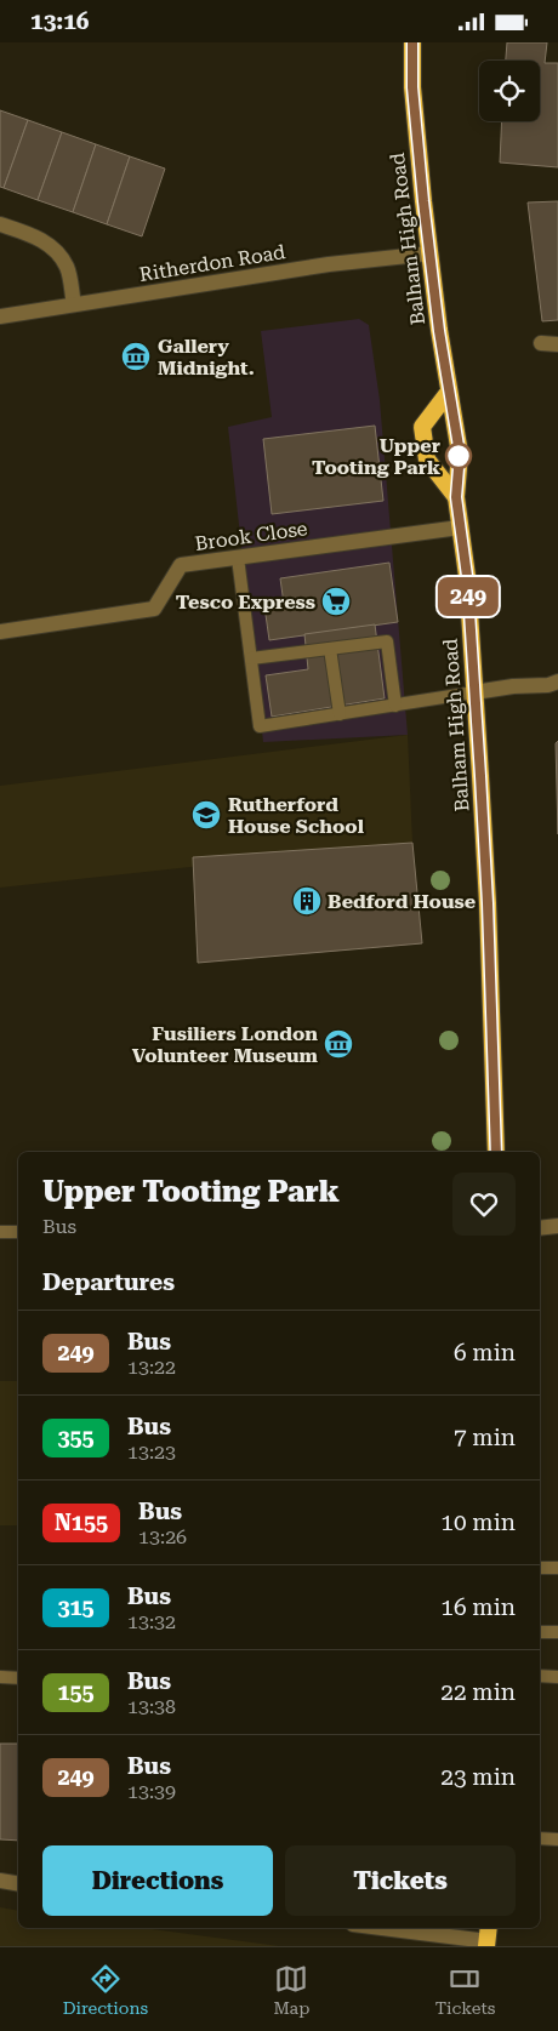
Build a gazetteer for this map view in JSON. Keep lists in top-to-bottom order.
{
  "streets": {
    "highway": ["Balham High Road"],
    "street": ["Ritherdon Road", "Brook Close"]
  },
  "crossings": [
    ["Balham High Road", "Ritherdon Road"],
    ["Balham High Road", "Brook Close"]
  ],
  "places": {
    "museum": ["Gallery Midnight.", "Fusiliers London Volunteer Museum"],
    "other": ["Upper Tooting Park"],
    "supermarket": ["Tesco Express"],
    "school or university": ["Rutherford House School"],
    "building": ["Bedford House"]
  },
  "lines": ["bus line 249"],
  "page": {
    "status": "13:16",
    "on_map": "249",
    "heading": [
      ["Upper Tooting Park", "Bus"],
      "Departures"
    ],
    "list": [
      {
        "mark": "249",
        "name": "Bus",
        "note": "13:22",
        "value": "6 min"
      },
      {
        "mark": "355",
        "name": "Bus",
        "note": "13:23",
        "value": "7 min"
      },
      {
        "mark": "N155",
        "name": "Bus",
        "note": "13:26",
        "value": "10 min"
      },
      {
        "mark": "315",
        "name": "Bus",
        "note": "13:32",
        "value": "16 min"
      },
      {
        "mark": "155",
        "name": "Bus",
        "note": "13:38",
        "value": "22 min"
      },
      {
        "mark": "249",
        "name": "Bus",
        "note": "13:39",
        "value": "23 min"
      }
    ],
    "buttons": ["Directions", "Tickets"],
    "tabs": ["Directions", "Map", "Tickets"]
  }
}
